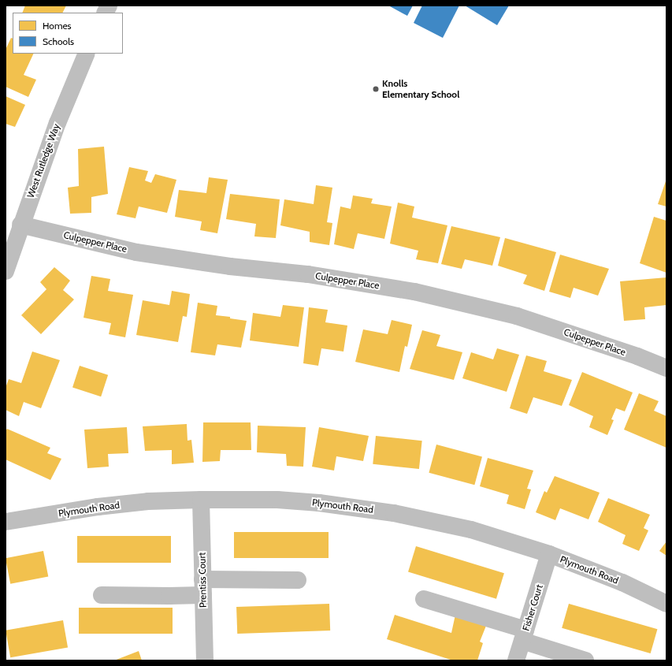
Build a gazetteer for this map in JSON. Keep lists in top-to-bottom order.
{
  "streets": {
    "street": [
      "West Rutledge Way",
      "Culpepper Place",
      "Plymouth Road",
      "Prentiss Court",
      "Fisher Court"
    ]
  },
  "crossings": [
    ["West Rutledge Way", "Culpepper Place"],
    ["Plymouth Road", "Prentiss Court"],
    ["Plymouth Road", "Fisher Court"]
  ],
  "places": ["Knolls Elementary School"],
  "legend": ["Homes", "Schools"]
}
